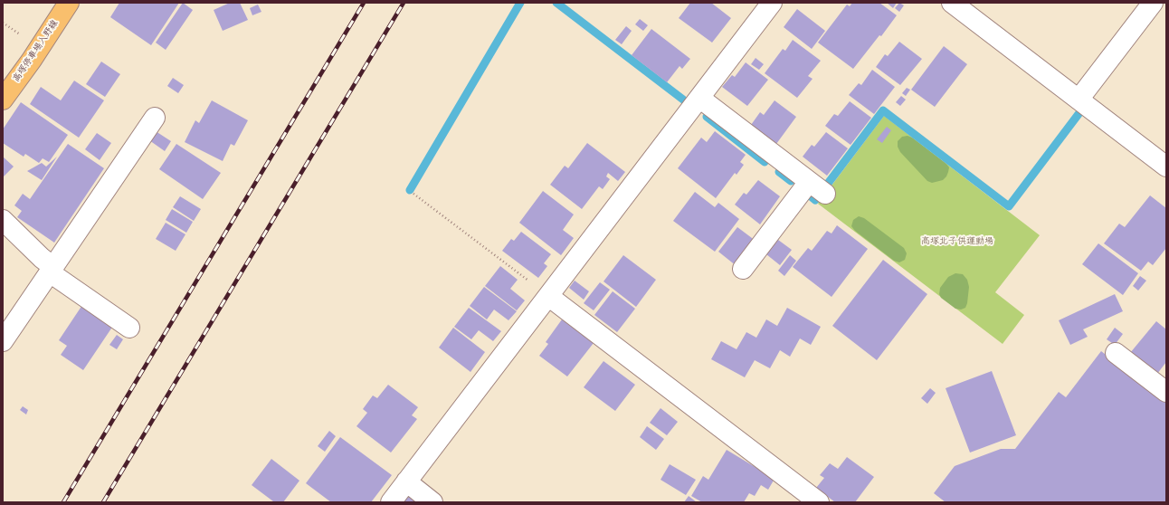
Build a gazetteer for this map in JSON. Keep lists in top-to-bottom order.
{
  "streets": {
    "main road": ["高塚停車場入野線"]
  },
  "parks": ["高塚北子供運動場"]
}
